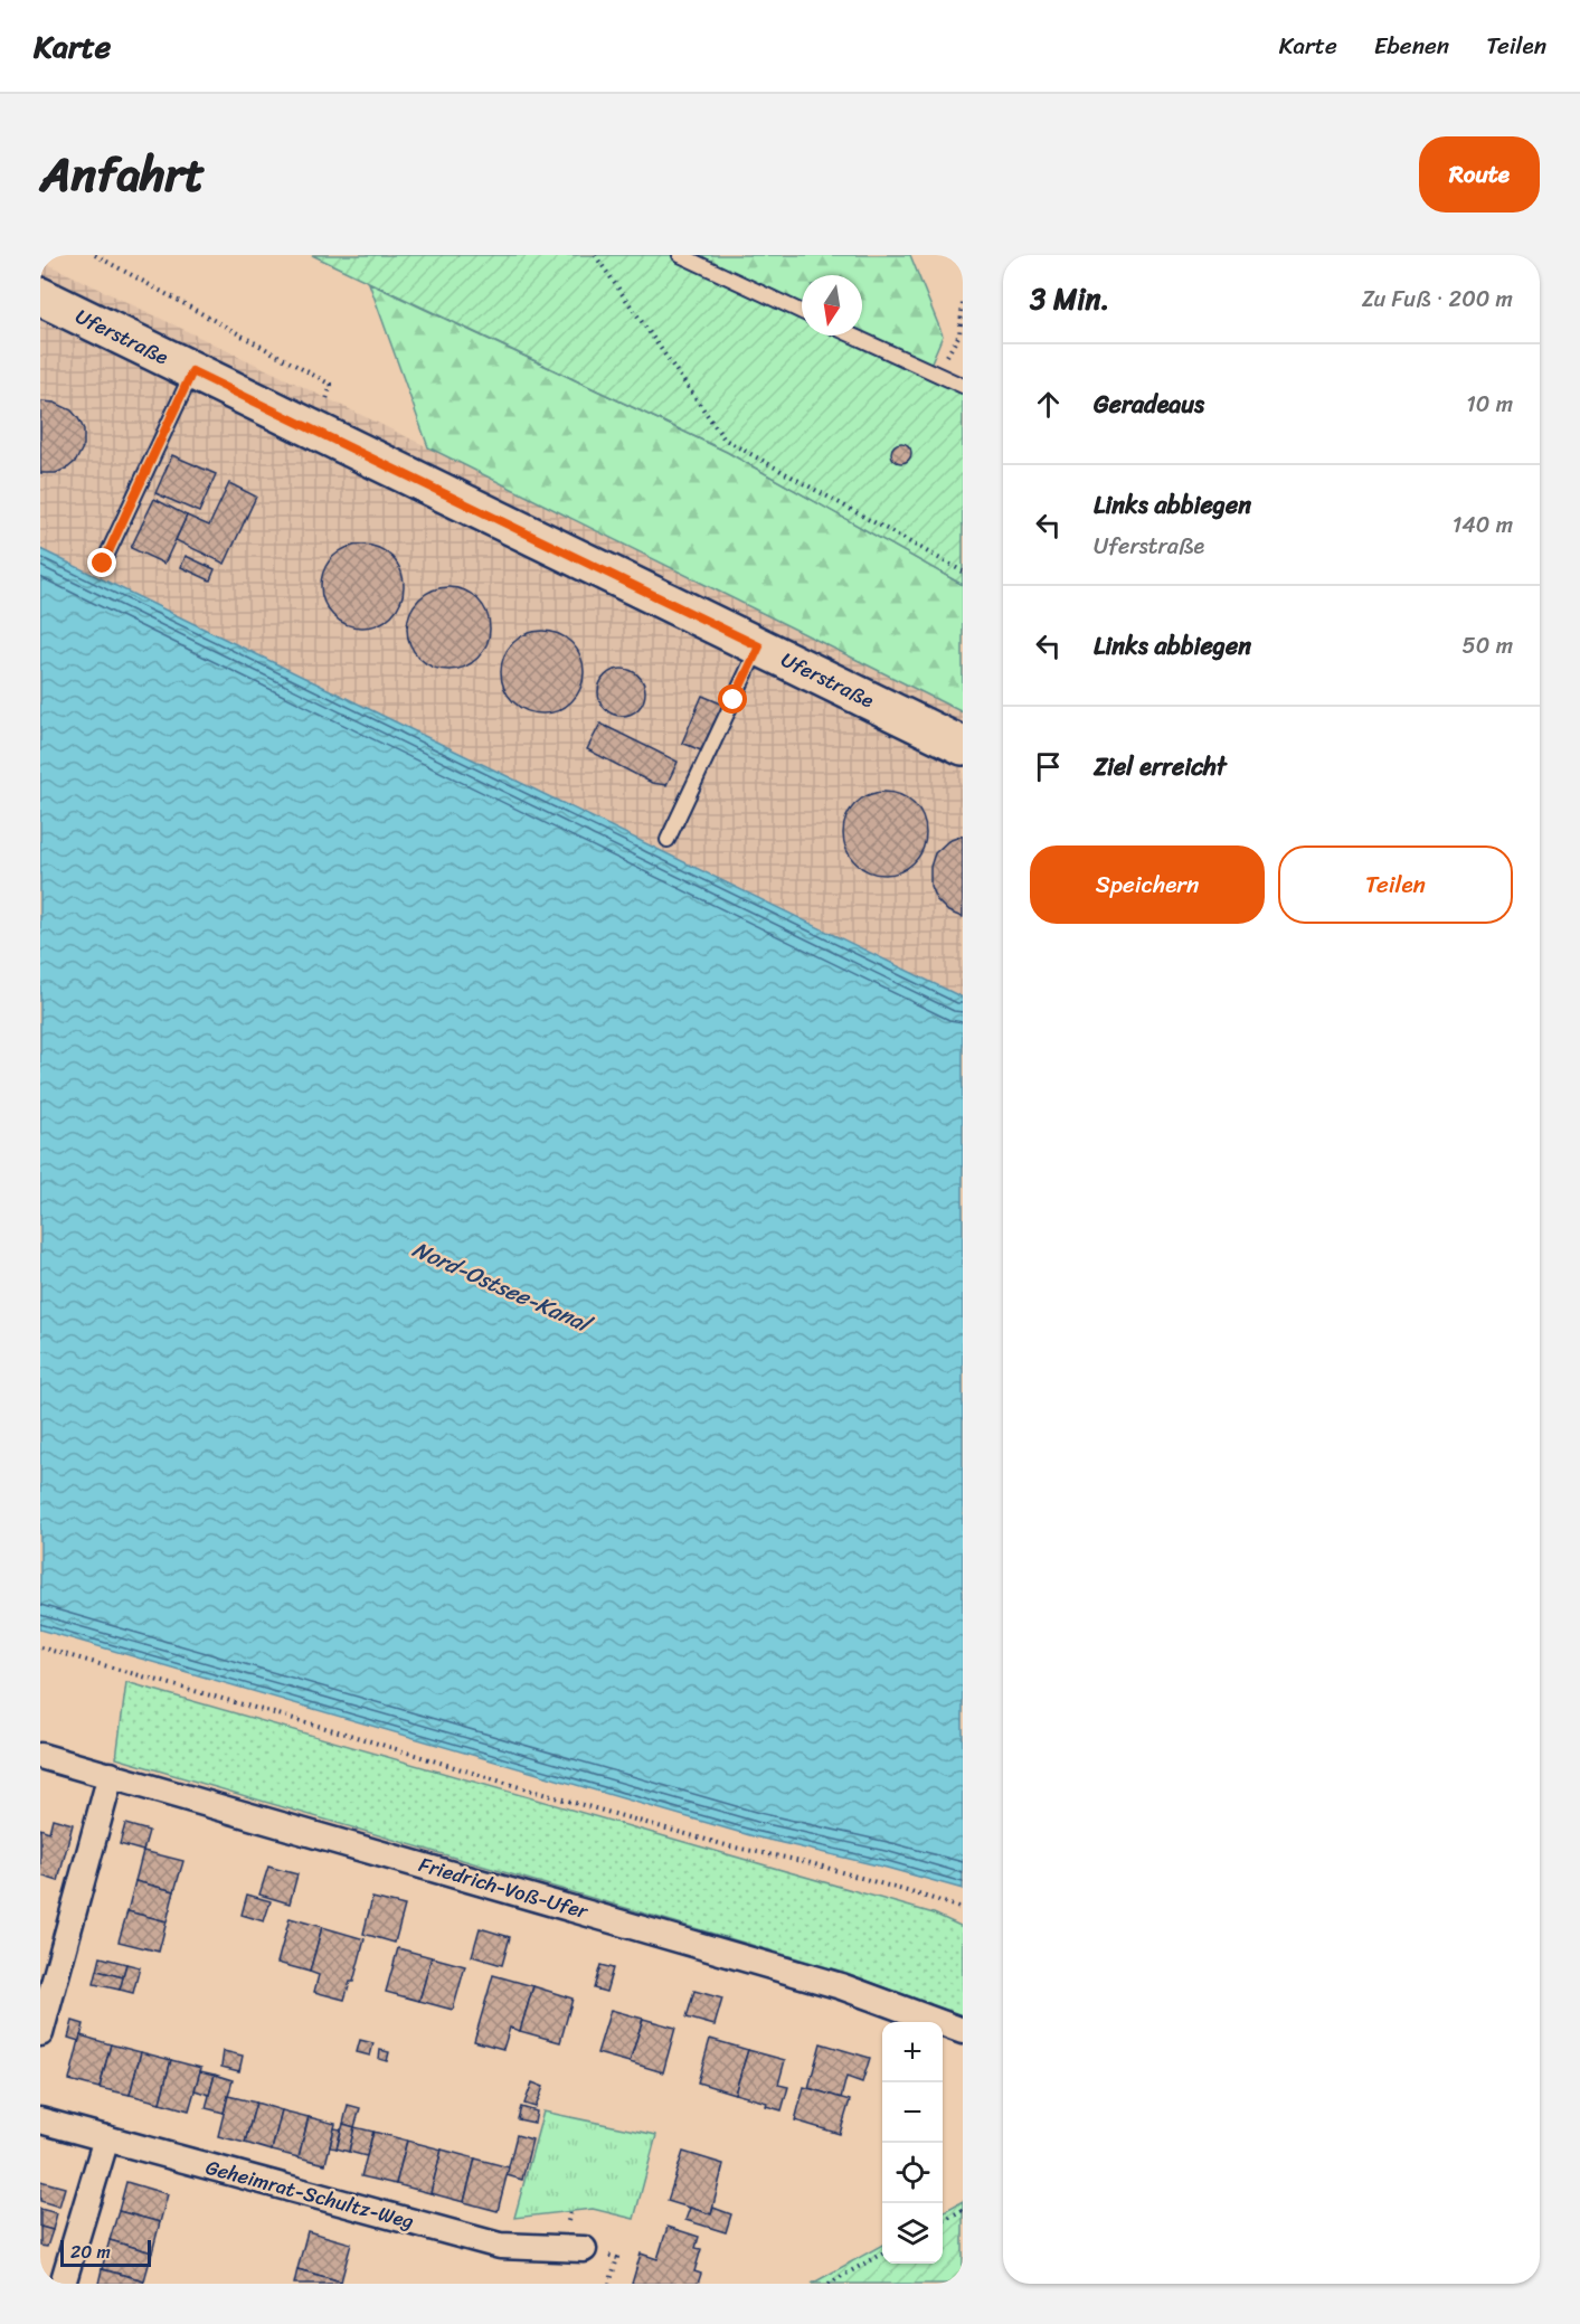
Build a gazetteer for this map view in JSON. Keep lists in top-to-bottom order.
{
  "streets": {
    "street": ["Uferstraße", "Friedrich-Voß-Ufer", "Geheimrat-Schultz-Weg"]
  },
  "water": ["Nord-Ostsee-Kanal"],
  "scale_bar": "20 m",
  "north": "bottom",
  "page": {
    "header": "Karte",
    "nav": ["Karte", "Ebenen", "Teilen"],
    "title": "Anfahrt",
    "buttons": [
      "Route",
      ["Speichern", "Teilen"]
    ],
    "heading": ["3 Min.", "Zu Fuß · 200 m"],
    "list": [
      ["Geradeaus", "10 m"],
      ["Links abbiegen", "Uferstraße", "140 m"],
      ["Links abbiegen", "50 m"],
      "Ziel erreicht"
    ],
    "map_buttons": ["+", "−"],
    "scale": "20 m"
  }
}
